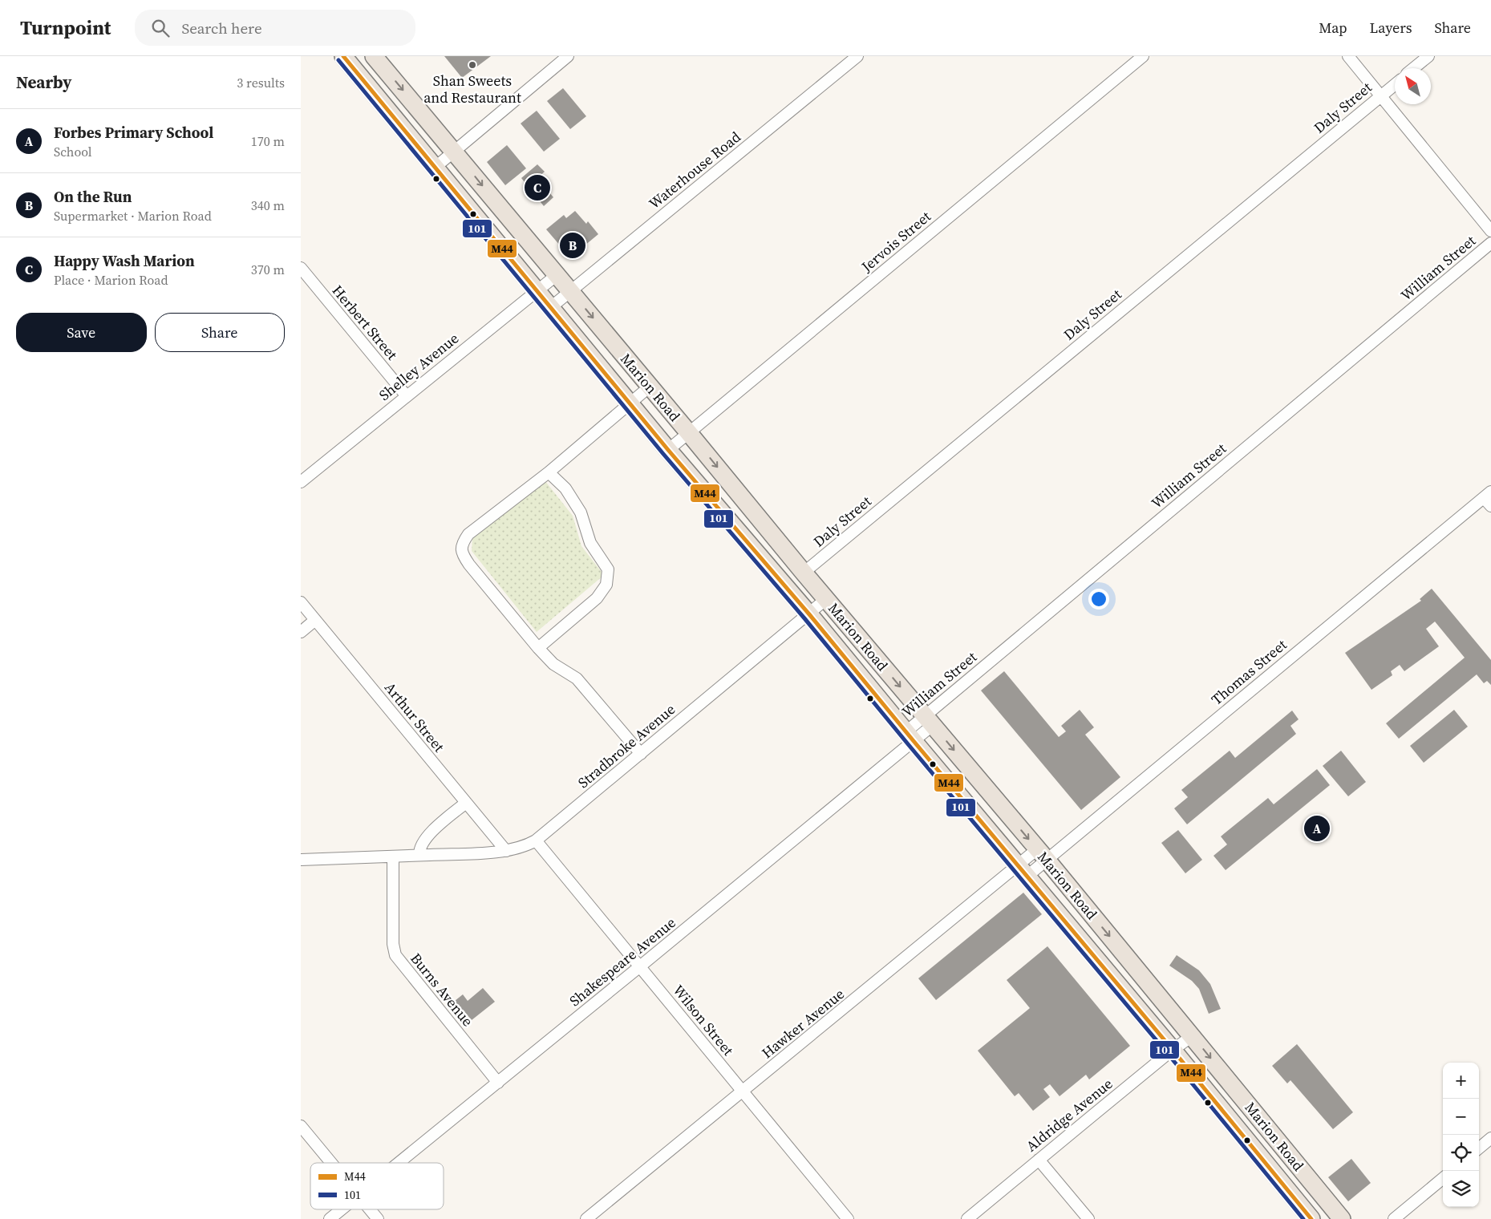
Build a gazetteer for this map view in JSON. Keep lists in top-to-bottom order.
{
  "streets": {
    "main road": ["Marion Road"],
    "street": [
      "Daly Street",
      "Waterhouse Road",
      "Jervois Street",
      "William Street",
      "Herbert Street",
      "Shelley Avenue",
      "Thomas Street",
      "Arthur Street",
      "Stradbroke Avenue",
      "Shakespeare Avenue",
      "Burns Avenue",
      "Wilson Street",
      "Hawker Avenue",
      "Aldridge Avenue"
    ]
  },
  "crossings": [
    ["Daly Street", "Marion Road"],
    ["Waterhouse Road", "Marion Road"],
    ["Jervois Street", "Marion Road"],
    ["William Street", "Marion Road"],
    ["William Street", "Shakespeare Avenue"],
    ["Herbert Street", "Shelley Avenue"],
    ["Shelley Avenue", "Marion Road"],
    ["Marion Road", "Thomas Street"],
    ["Marion Road", "Stradbroke Avenue"],
    ["Marion Road", "Shakespeare Avenue"],
    ["Marion Road", "Hawker Avenue"],
    ["Marion Road", "Aldridge Avenue"],
    ["Thomas Street", "Hawker Avenue"],
    ["Arthur Street", "Stradbroke Avenue"],
    ["Stradbroke Avenue", "Burns Avenue"],
    ["Stradbroke Avenue", "Wilson Street"],
    ["Shakespeare Avenue", "Burns Avenue"],
    ["Shakespeare Avenue", "Wilson Street"],
    ["Wilson Street", "Hawker Avenue"]
  ],
  "places": ["Shan Sweets and Restaurant"],
  "lines": ["transit line M44", "transit line 101"],
  "legend": ["M44", "101"],
  "north": "top left",
  "page": {
    "header": "Turnpoint",
    "search": "Search here",
    "nav": ["Map", "Layers", "Share"],
    "heading": ["Nearby", "3 results"],
    "list": [
      {
        "mark": "A",
        "name": "Forbes Primary School",
        "note": "School",
        "value": "170 m"
      },
      {
        "mark": "B",
        "name": "On the Run",
        "note": "Supermarket · Marion Road",
        "value": "340 m"
      },
      {
        "mark": "C",
        "name": "Happy Wash Marion",
        "note": "Place · Marion Road",
        "value": "370 m"
      }
    ],
    "pins": ["C", "B", "A"],
    "buttons": ["Save", "Share"],
    "map_buttons": ["+", "−"]
  }
}
